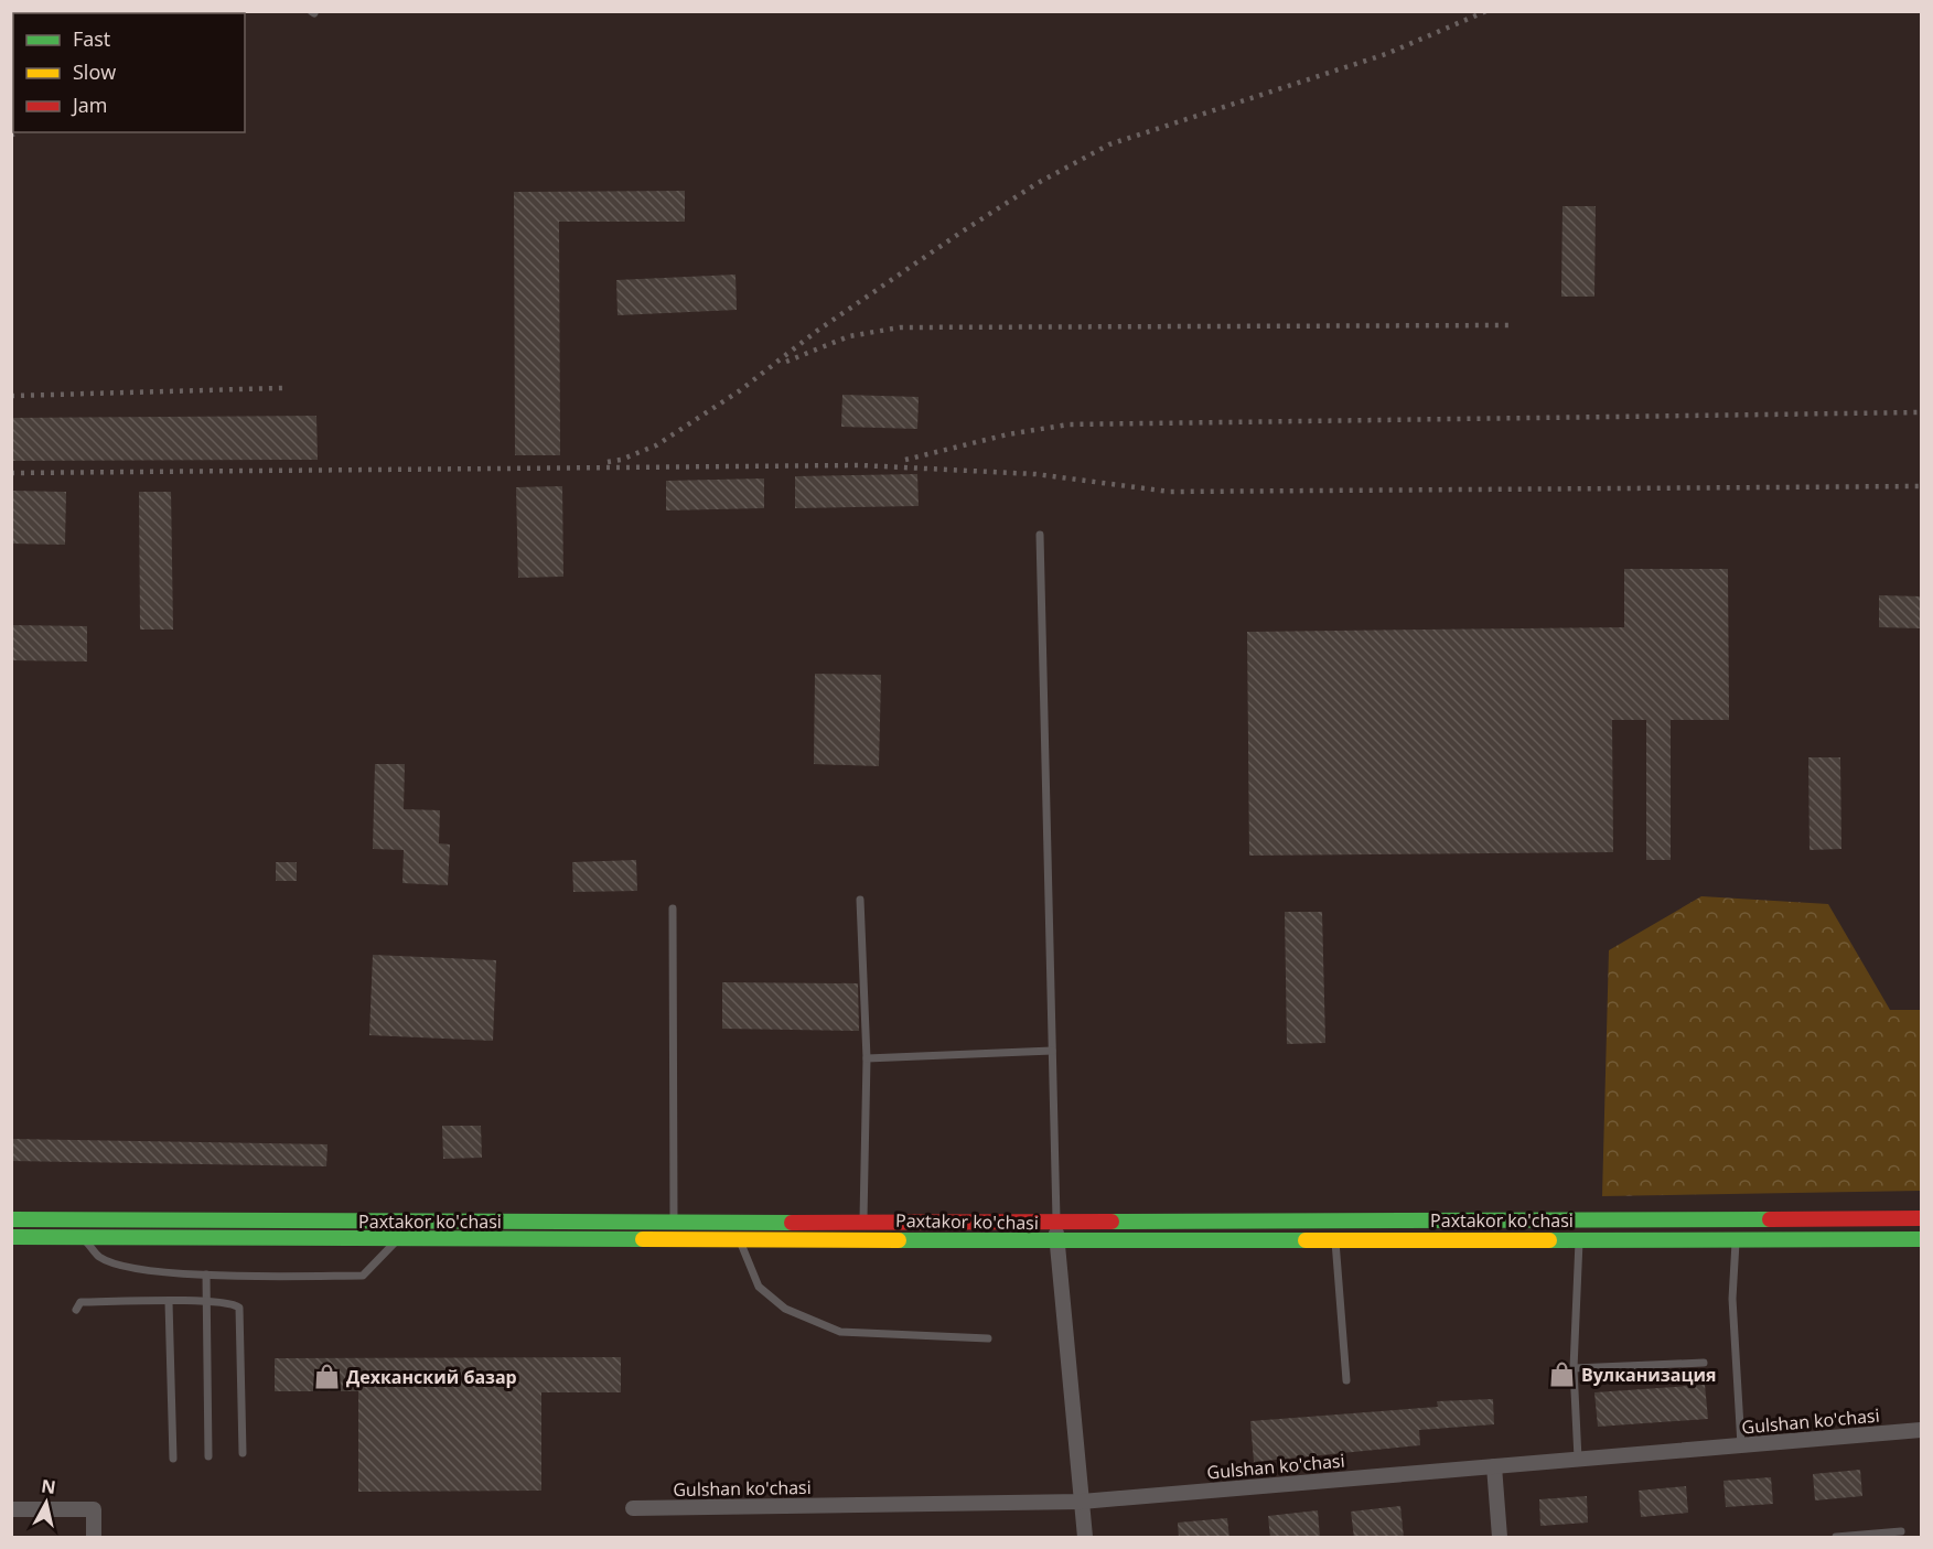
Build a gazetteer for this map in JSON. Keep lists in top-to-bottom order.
{
  "streets": {
    "main road": ["Paxtakor ko'chasi"],
    "street": ["Gulshan ko'chasi"]
  },
  "places": {
    "shop": ["Вулканизация", "Дехканский базар"]
  },
  "legend": ["Fast", "Slow", "Jam"],
  "north": "top"
}
